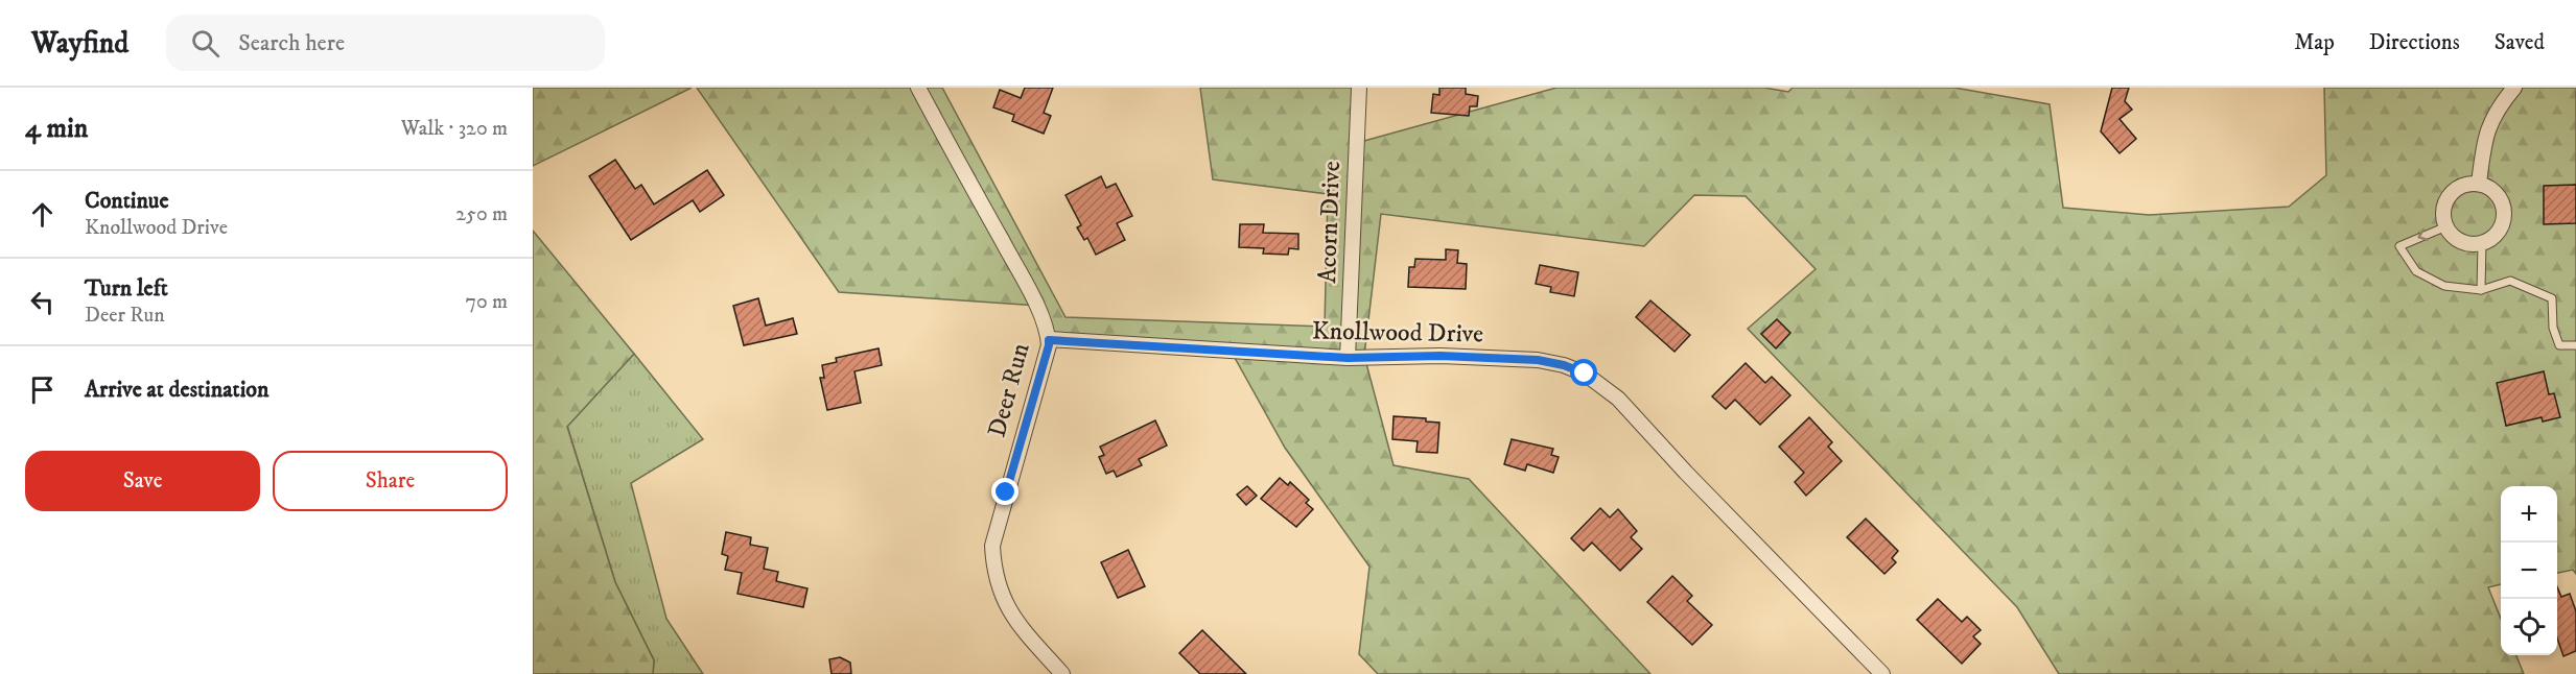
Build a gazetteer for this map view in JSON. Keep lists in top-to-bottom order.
{
  "streets": {
    "street": ["Acorn Drive", "Knollwood Drive", "Deer Run"]
  },
  "crossings": [
    ["Acorn Drive", "Knollwood Drive"],
    ["Knollwood Drive", "Deer Run"]
  ],
  "page": {
    "header": "Wayfind",
    "search": "Search here",
    "nav": ["Map", "Directions", "Saved"],
    "heading": ["4 min", "Walk · 320 m"],
    "list": [
      ["Continue", "Knollwood Drive", "250 m"],
      ["Turn left", "Deer Run", "70 m"],
      "Arrive at destination"
    ],
    "buttons": ["Save", "Share"],
    "map_buttons": ["+", "−"]
  }
}
